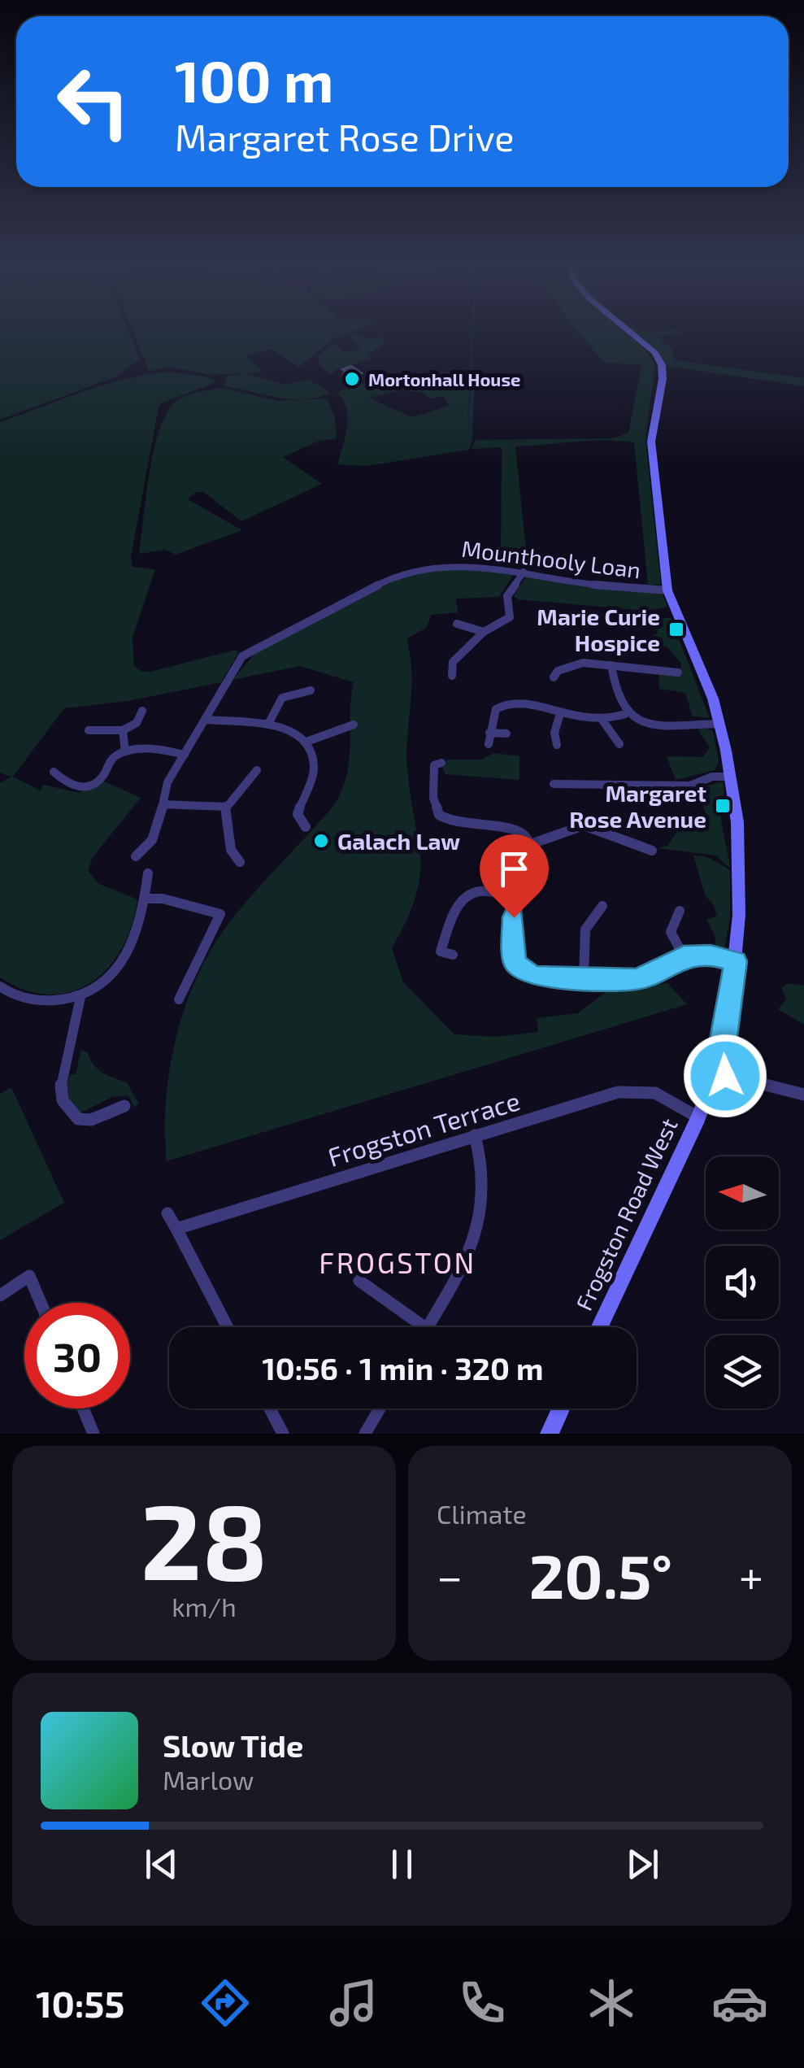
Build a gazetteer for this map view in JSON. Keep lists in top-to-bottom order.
{
  "streets": {
    "main road": ["Frogston Road West"],
    "street": ["Mounthooly Loan", "Frogston Terrace"]
  },
  "crossings": [
    ["Mounthooly Loan", "Frogston Road West"],
    ["Frogston Terrace", "Frogston Road West"]
  ],
  "districts": ["FROGSTON"],
  "places": {
    "other": ["Mortonhall House", "Galach Law"],
    "transit": ["Marie Curie Hospice", "Margaret Rose Avenue"]
  },
  "north": "left",
  "page": {
    "turn": ["100 m", "Margaret Rose Drive"],
    "limit": "30",
    "trip": "10:56 · 1 min · 320 m",
    "tile": [
      ["28", "km/h"],
      "Climate"
    ],
    "heat": ["−", "20.5°", "+"],
    "song": ["Slow Tide", "Marlow"],
    "tabs": "10:55"
  }
}
